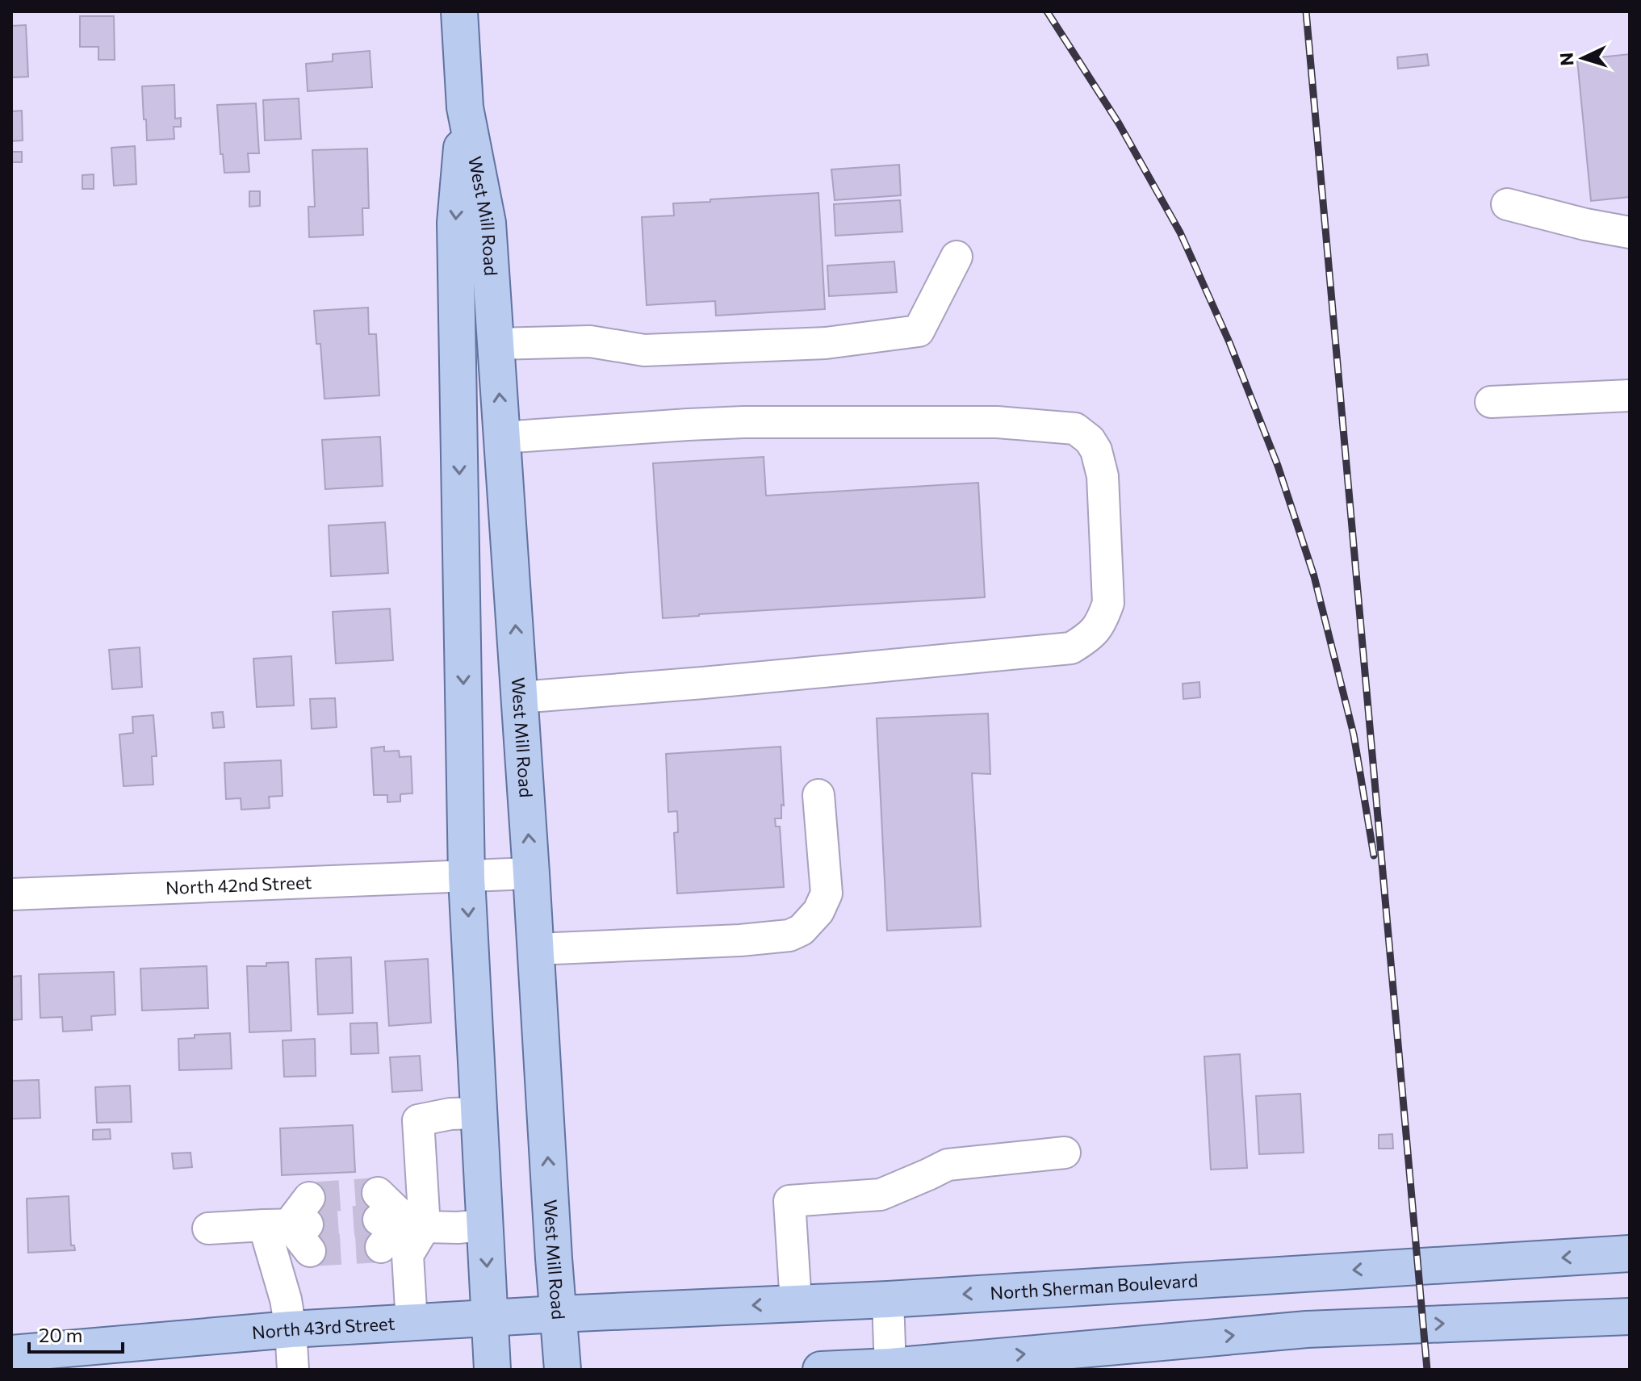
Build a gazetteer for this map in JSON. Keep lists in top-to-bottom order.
{
  "streets": {
    "main road": ["West Mill Road", "North Sherman Boulevard", "North 43rd Street"],
    "street": ["North 42nd Street"]
  },
  "crossings": [
    ["West Mill Road", "North 42nd Street"],
    ["West Mill Road", "North Sherman Boulevard"],
    ["West Mill Road", "North 43rd Street"],
    ["North Sherman Boulevard", "North 43rd Street"]
  ],
  "scale_bar": "20 m",
  "north": "left"
}
